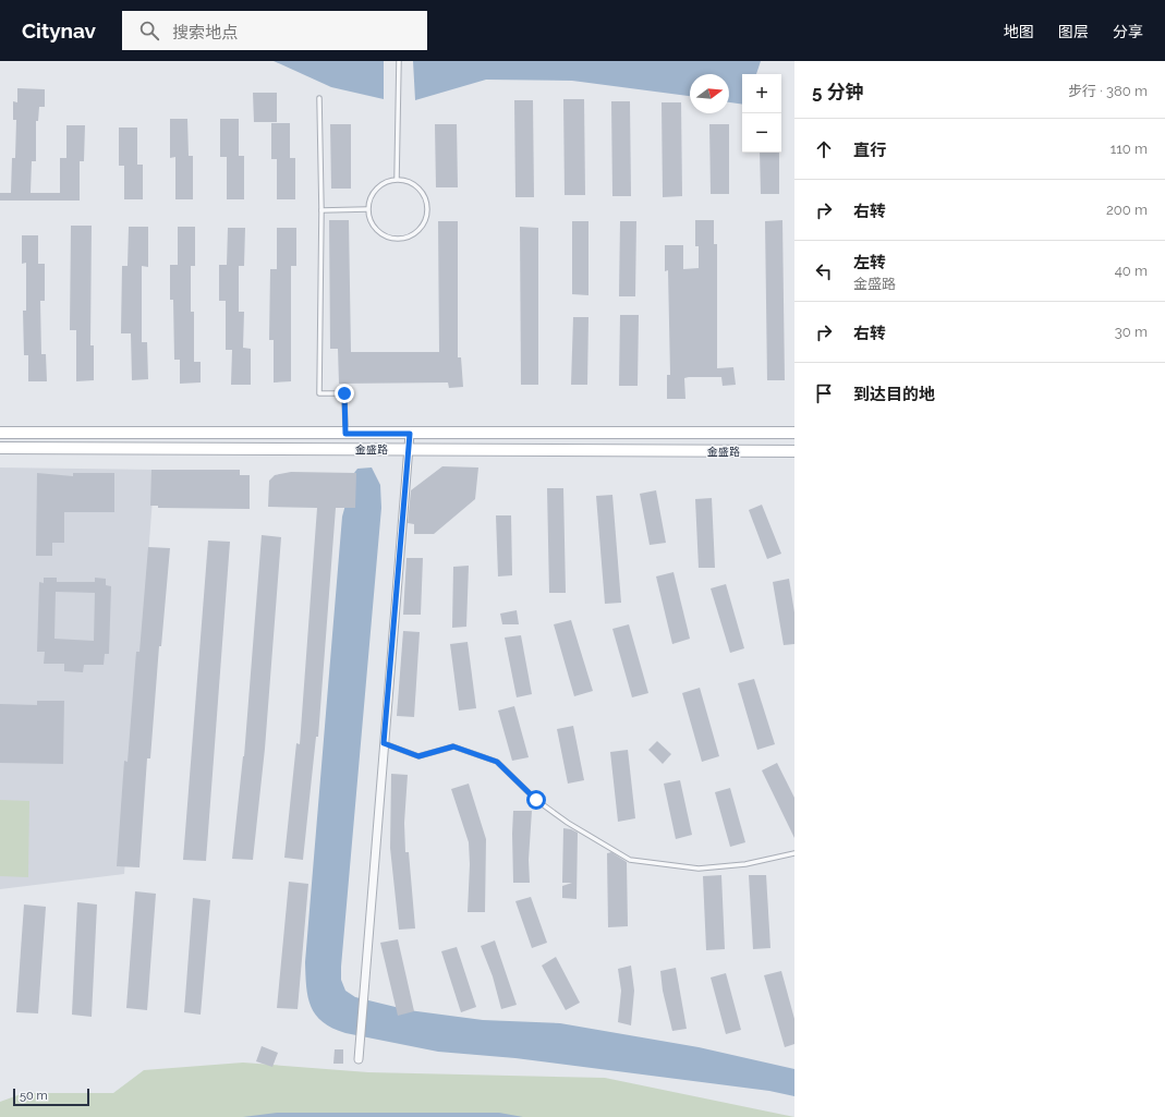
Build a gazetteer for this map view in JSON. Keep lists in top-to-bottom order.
{
  "streets": {
    "street": ["金盛路"]
  },
  "scale_bar": "50 m",
  "north": "right",
  "page": {
    "header": "Citynav",
    "search": "搜索地点",
    "nav": ["地图", "图层", "分享"],
    "heading": ["5 分钟", "步行 · 380 m"],
    "map_buttons": ["+", "−"],
    "list": [
      ["直行", "110 m"],
      ["右转", "200 m"],
      ["左转", "金盛路", "40 m"],
      ["右转", "30 m"],
      "到达目的地"
    ],
    "scale": "50 m"
  }
}
